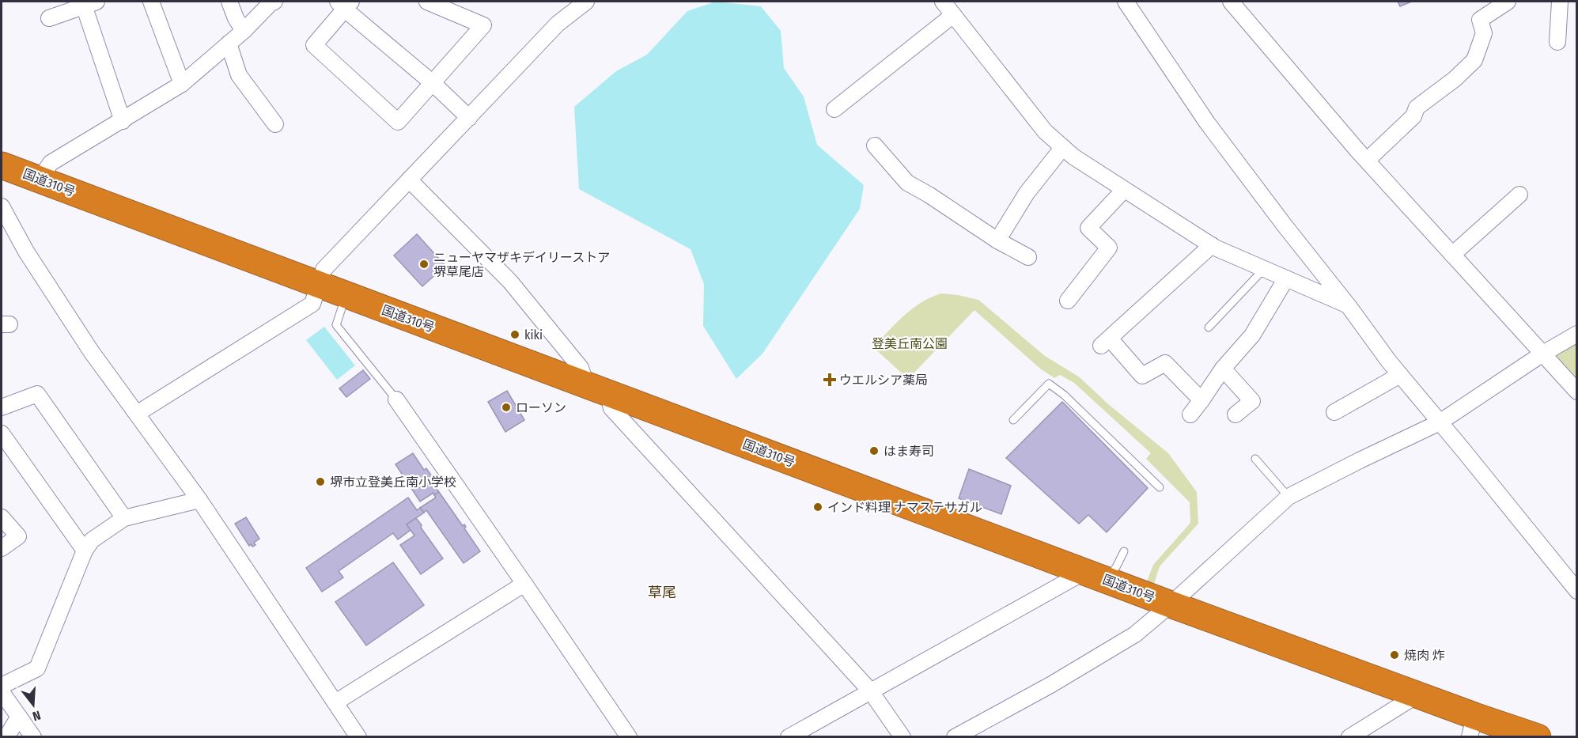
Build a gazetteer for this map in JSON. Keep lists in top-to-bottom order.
{
  "streets": {
    "highway": ["国道310号"]
  },
  "districts": ["草尾"],
  "parks": ["登美丘南公園"],
  "places": {
    "other": [
      "ニューヤマザキデイリーストア 堺草尾店",
      "kiki",
      "ローソン",
      "はま寿司",
      "堺市立登美丘南小学校",
      "インド料理 ナマステサガル",
      "焼肉 炸"
    ],
    "health": ["ウエルシア薬局"]
  },
  "north": "bottom"
}
